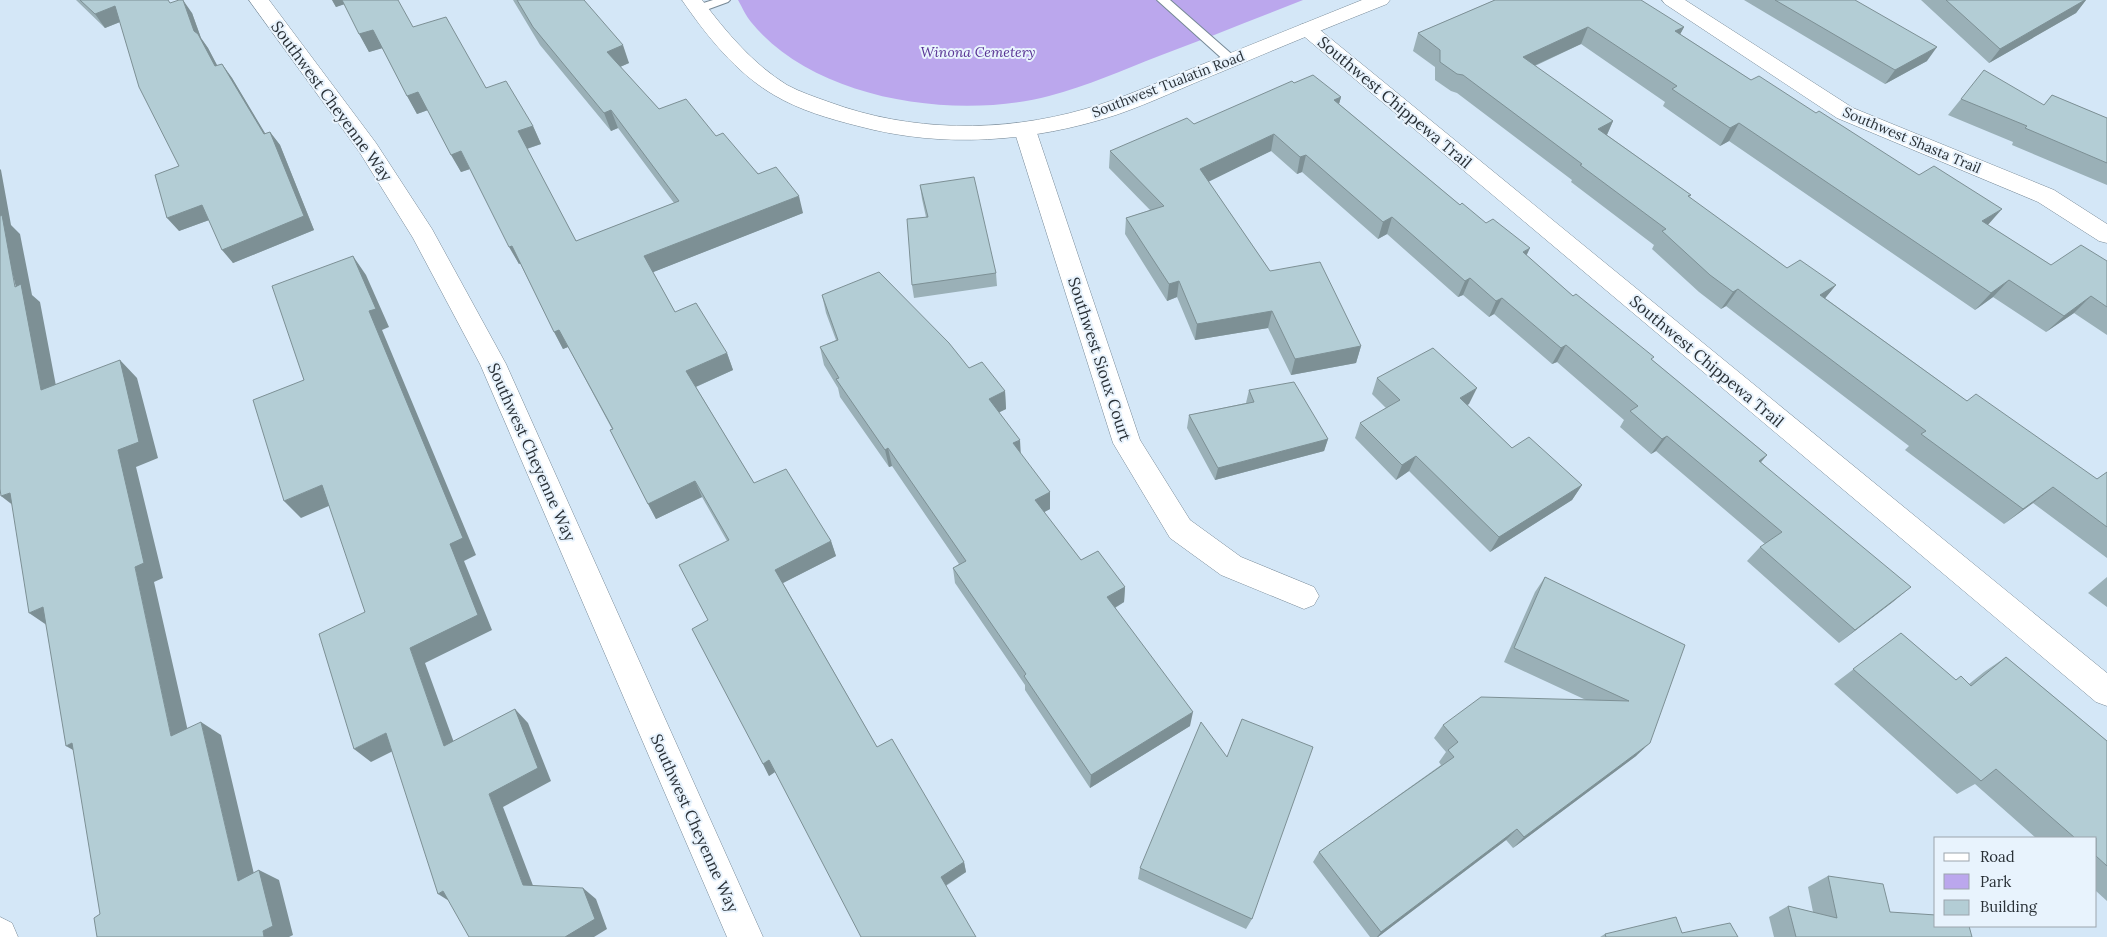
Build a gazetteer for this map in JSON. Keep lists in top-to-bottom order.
{
  "streets": {
    "street": [
      "Southwest Tualatin Road",
      "Southwest Cheyenne Way",
      "Southwest Chippewa Trail",
      "Southwest Shasta Trail",
      "Southwest Sioux Court"
    ]
  },
  "crossings": [
    ["Southwest Tualatin Road", "Southwest Chippewa Trail"],
    ["Southwest Tualatin Road", "Southwest Sioux Court"]
  ],
  "parks": ["Winona Cemetery"],
  "legend": ["Road", "Park", "Building"]
}
